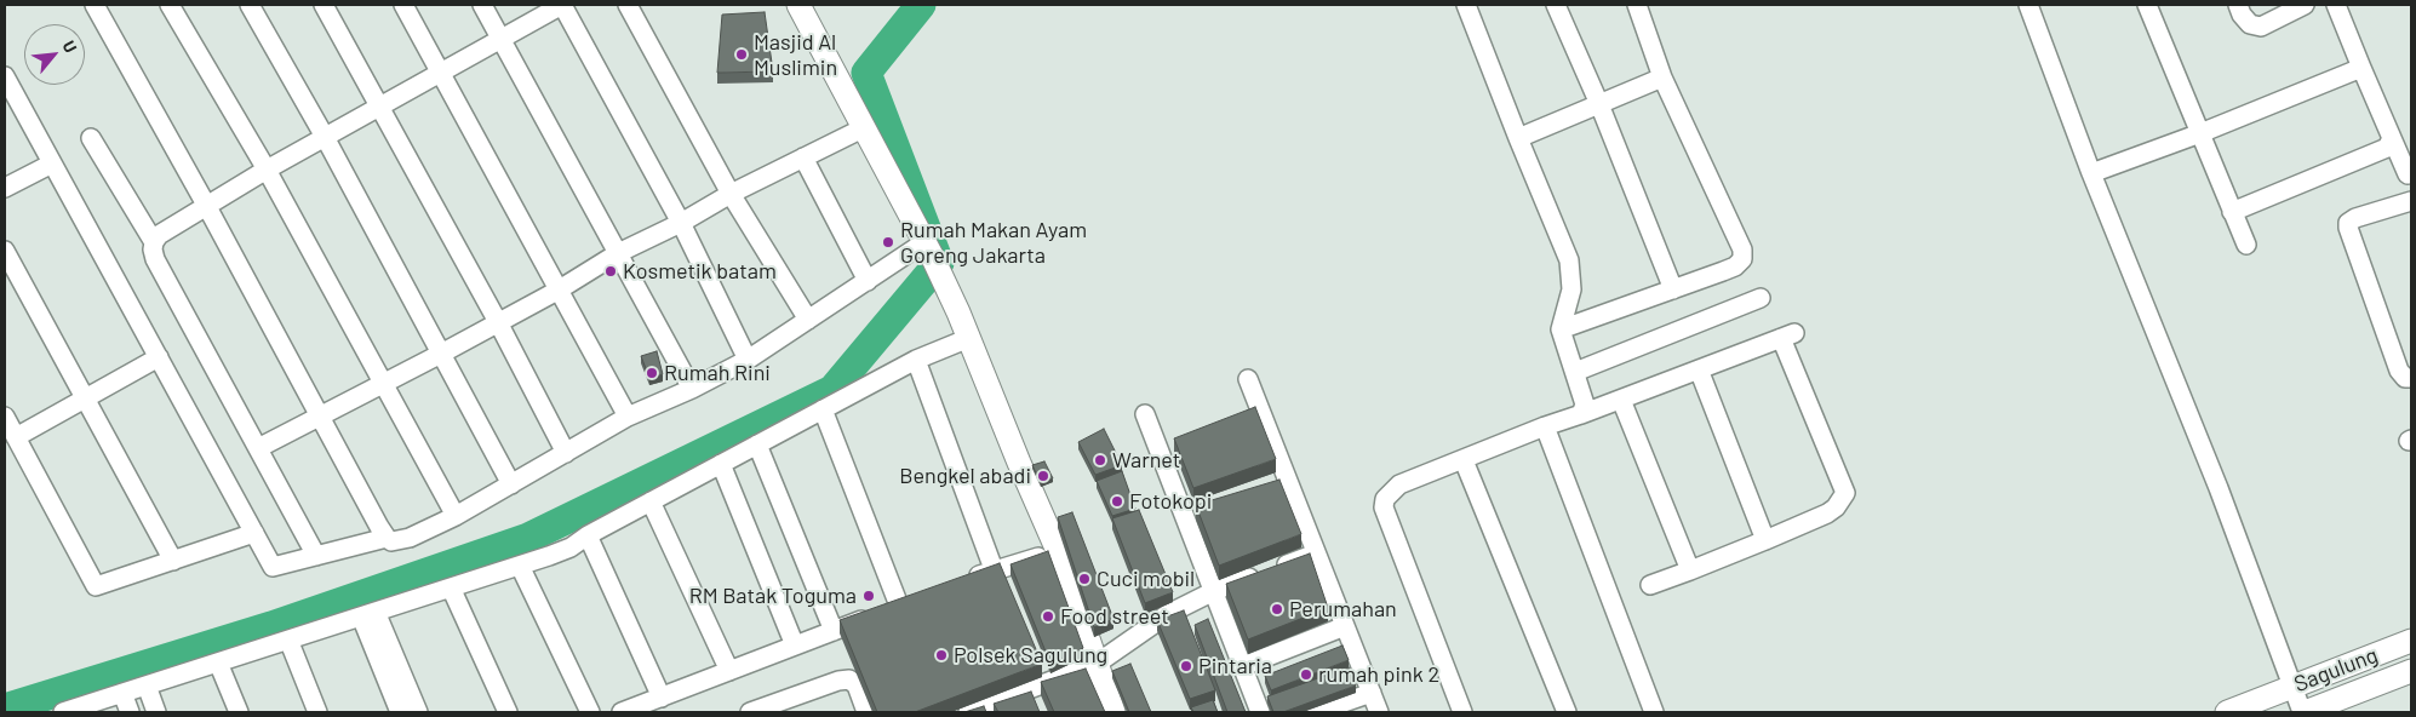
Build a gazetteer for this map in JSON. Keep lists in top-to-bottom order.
{
  "streets": {
    "street": ["Sagulung"]
  },
  "places": [
    "Masjid Al Muslimin",
    "Rumah Makan Ayam Goreng Jakarta",
    "Kosmetik batam",
    "Rumah Rini",
    "Warnet",
    "Bengkel abadi",
    "Fotokopi",
    "Cuci mobil",
    "RM Batak Toguma",
    "Perumahan",
    "Food street",
    "Polsek Sagulung",
    "Pintaria",
    "rumah pink 2"
  ],
  "north": "top right"
}
